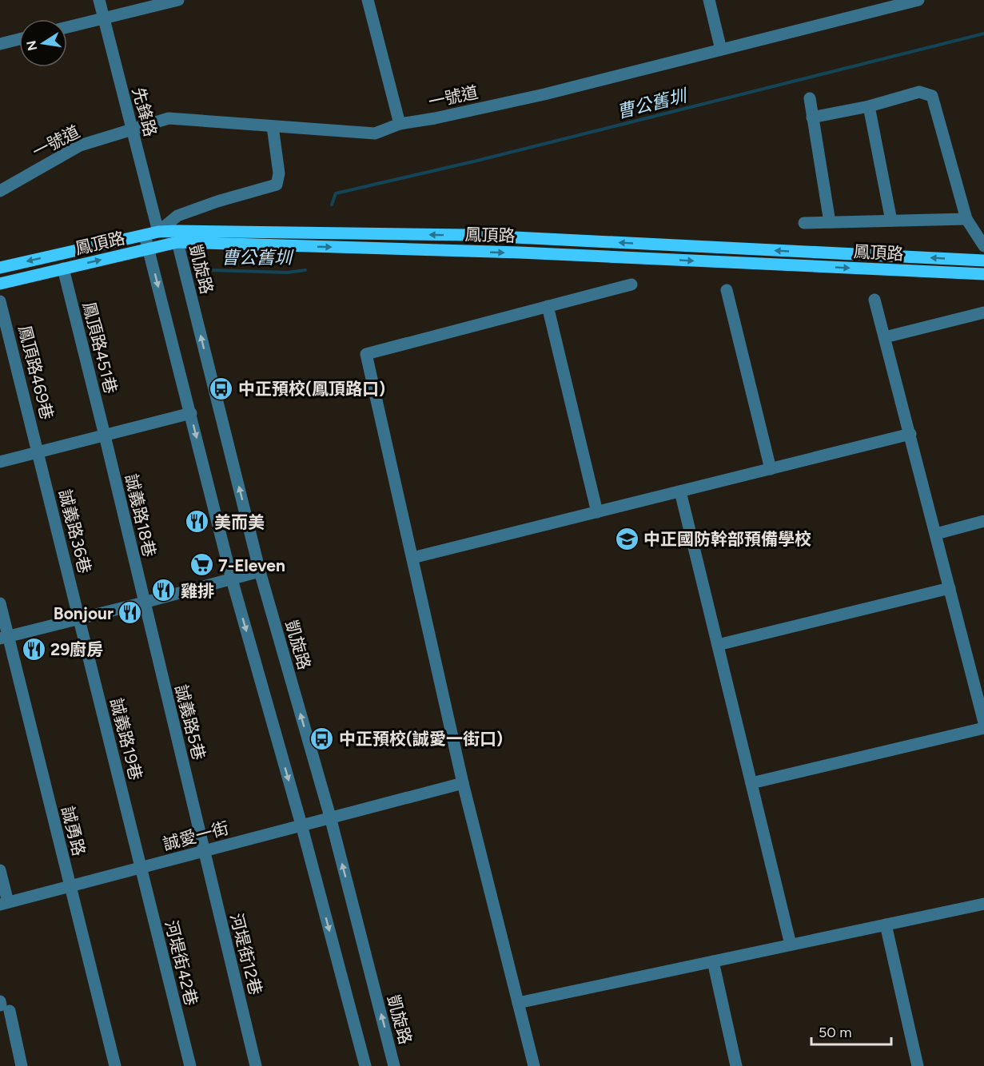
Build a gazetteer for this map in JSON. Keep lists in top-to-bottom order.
{
  "streets": {
    "main road": ["鳳頂路"],
    "street": [
      "一號道",
      "先鋒路",
      "凱旋路",
      "鳳頂路451巷",
      "鳳頂路469巷",
      "誠義路18巷",
      "誠義路36巷",
      "誠義路5巷",
      "誠義路19巷",
      "誠勇路",
      "誠愛一街",
      "河堤街12巷",
      "河堤街42巷"
    ]
  },
  "crossings": [
    ["一號道", "先鋒路"],
    ["先鋒路", "鳳頂路"],
    ["鳳頂路", "凱旋路"],
    ["鳳頂路", "鳳頂路451巷"],
    ["凱旋路", "誠愛一街"],
    ["鳳頂路451巷", "誠義路18巷"],
    ["鳳頂路469巷", "誠義路36巷"],
    ["誠義路18巷", "誠義路5巷"],
    ["誠義路36巷", "誠義路19巷"],
    ["誠義路5巷", "誠愛一街"],
    ["誠義路5巷", "河堤街12巷"],
    ["誠義路19巷", "誠愛一街"],
    ["誠義路19巷", "河堤街42巷"],
    ["誠勇路", "誠愛一街"],
    ["誠愛一街", "河堤街12巷"],
    ["誠愛一街", "河堤街42巷"]
  ],
  "water": ["曹公舊圳"],
  "places": {
    "bus stop": ["中正預校(鳳頂路口)", "中正預校(誠愛一街口)"],
    "restaurant": [
      "美而美",
      "雞排",
      "Bonjour",
      "29廚房"
    ],
    "school or university": ["中正國防幹部預備學校"],
    "supermarket": ["7-Eleven"]
  },
  "scale_bar": "50 m",
  "north": "left"
}
